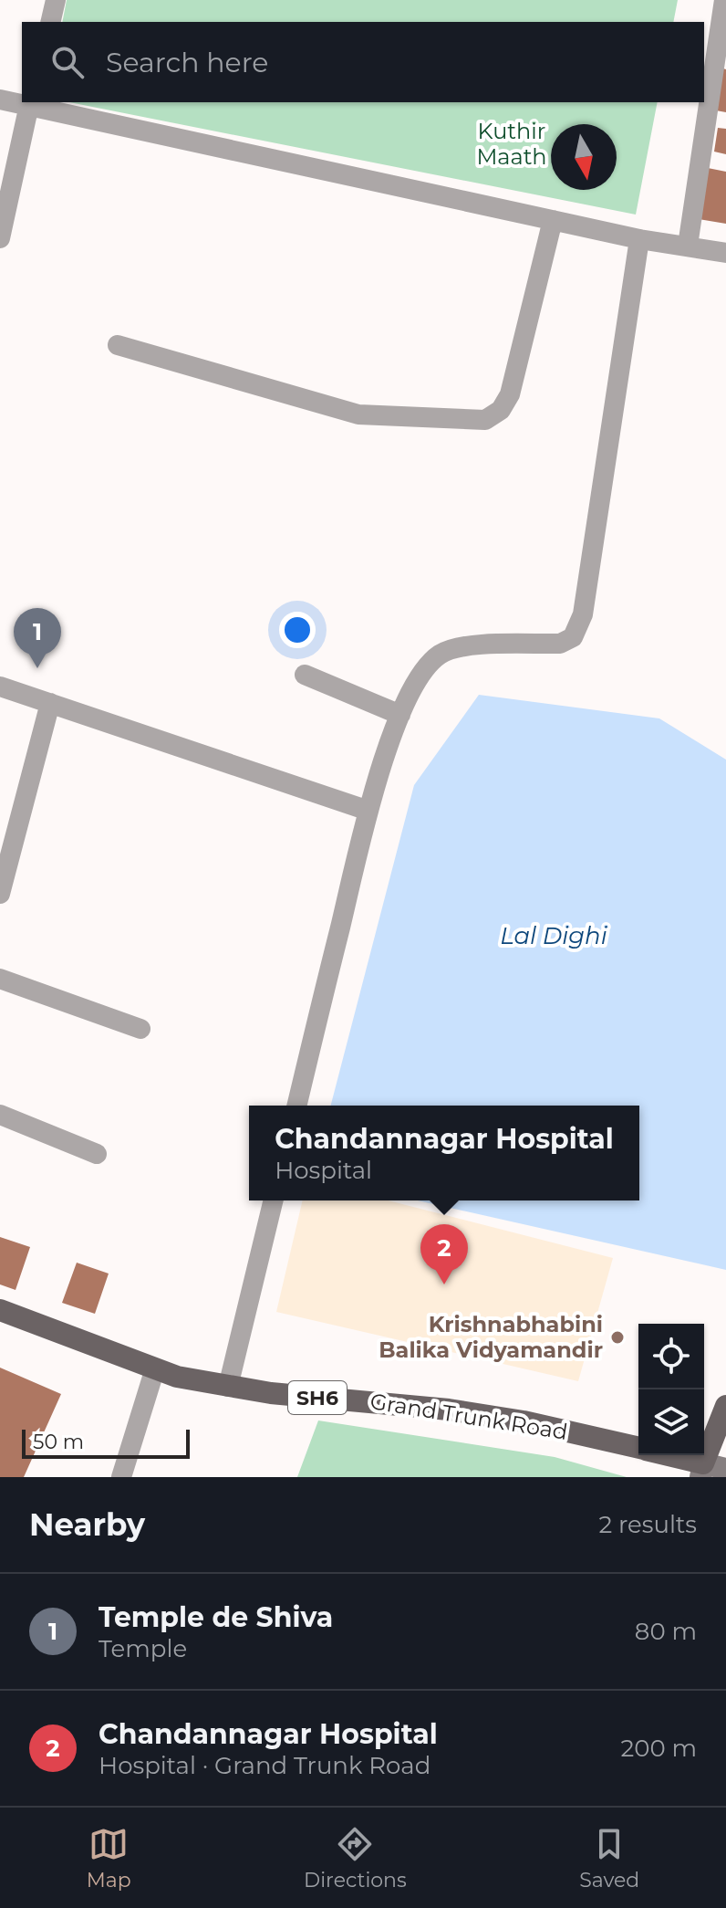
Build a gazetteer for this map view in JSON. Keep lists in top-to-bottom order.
{
  "streets": {
    "main road": ["SH6", "Grand Trunk Road"]
  },
  "water": ["Lal Dighi"],
  "parks": ["Kuthir Maath"],
  "places": ["Krishnabhabini Balika Vidyamandir"],
  "scale_bar": "50 m",
  "north": "bottom",
  "page": {
    "search": "Search here",
    "pins": ["1", "2"],
    "popup": ["Chandannagar Hospital", "Hospital"],
    "scale": "50 m",
    "heading": ["Nearby", "2 results"],
    "list": [
      {
        "mark": "1",
        "name": "Temple de Shiva",
        "note": "Temple",
        "value": "80 m"
      },
      {
        "mark": "2",
        "name": "Chandannagar Hospital",
        "note": "Hospital · Grand Trunk Road",
        "value": "200 m"
      }
    ],
    "nav": ["Map", "Directions", "Saved"]
  }
}
